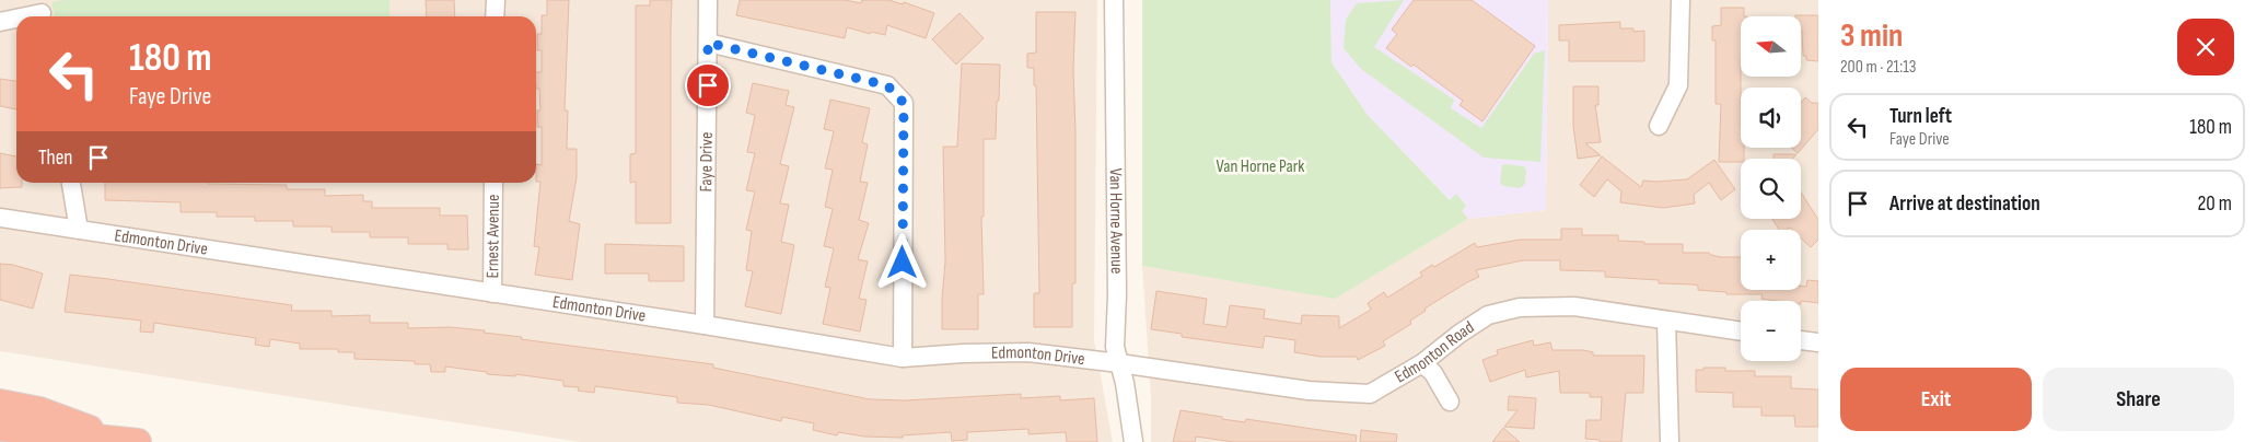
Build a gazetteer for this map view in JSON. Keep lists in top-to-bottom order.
{
  "streets": {
    "street": [
      "Faye Drive",
      "Van Horne Avenue",
      "Ernest Avenue",
      "Edmonton Drive",
      "Edmonton Road"
    ]
  },
  "crossings": [
    ["Faye Drive", "Edmonton Drive"],
    ["Van Horne Avenue", "Edmonton Drive"],
    ["Van Horne Avenue", "Edmonton Road"],
    ["Ernest Avenue", "Edmonton Drive"],
    ["Edmonton Drive", "Edmonton Road"]
  ],
  "parks": ["Van Horne Park"],
  "north": "left",
  "page": {
    "heading": ["3 min", "200 m · 21:13"],
    "map_buttons": ["+", "−"],
    "turn": ["180 m", "Faye Drive"],
    "list": [
      {
        "name": "Turn left",
        "note": "Faye Drive",
        "value": "180 m"
      },
      {
        "name": "Arrive at destination",
        "value": "20 m"
      }
    ],
    "then": "Then",
    "buttons": ["Exit", "Share"]
  }
}
